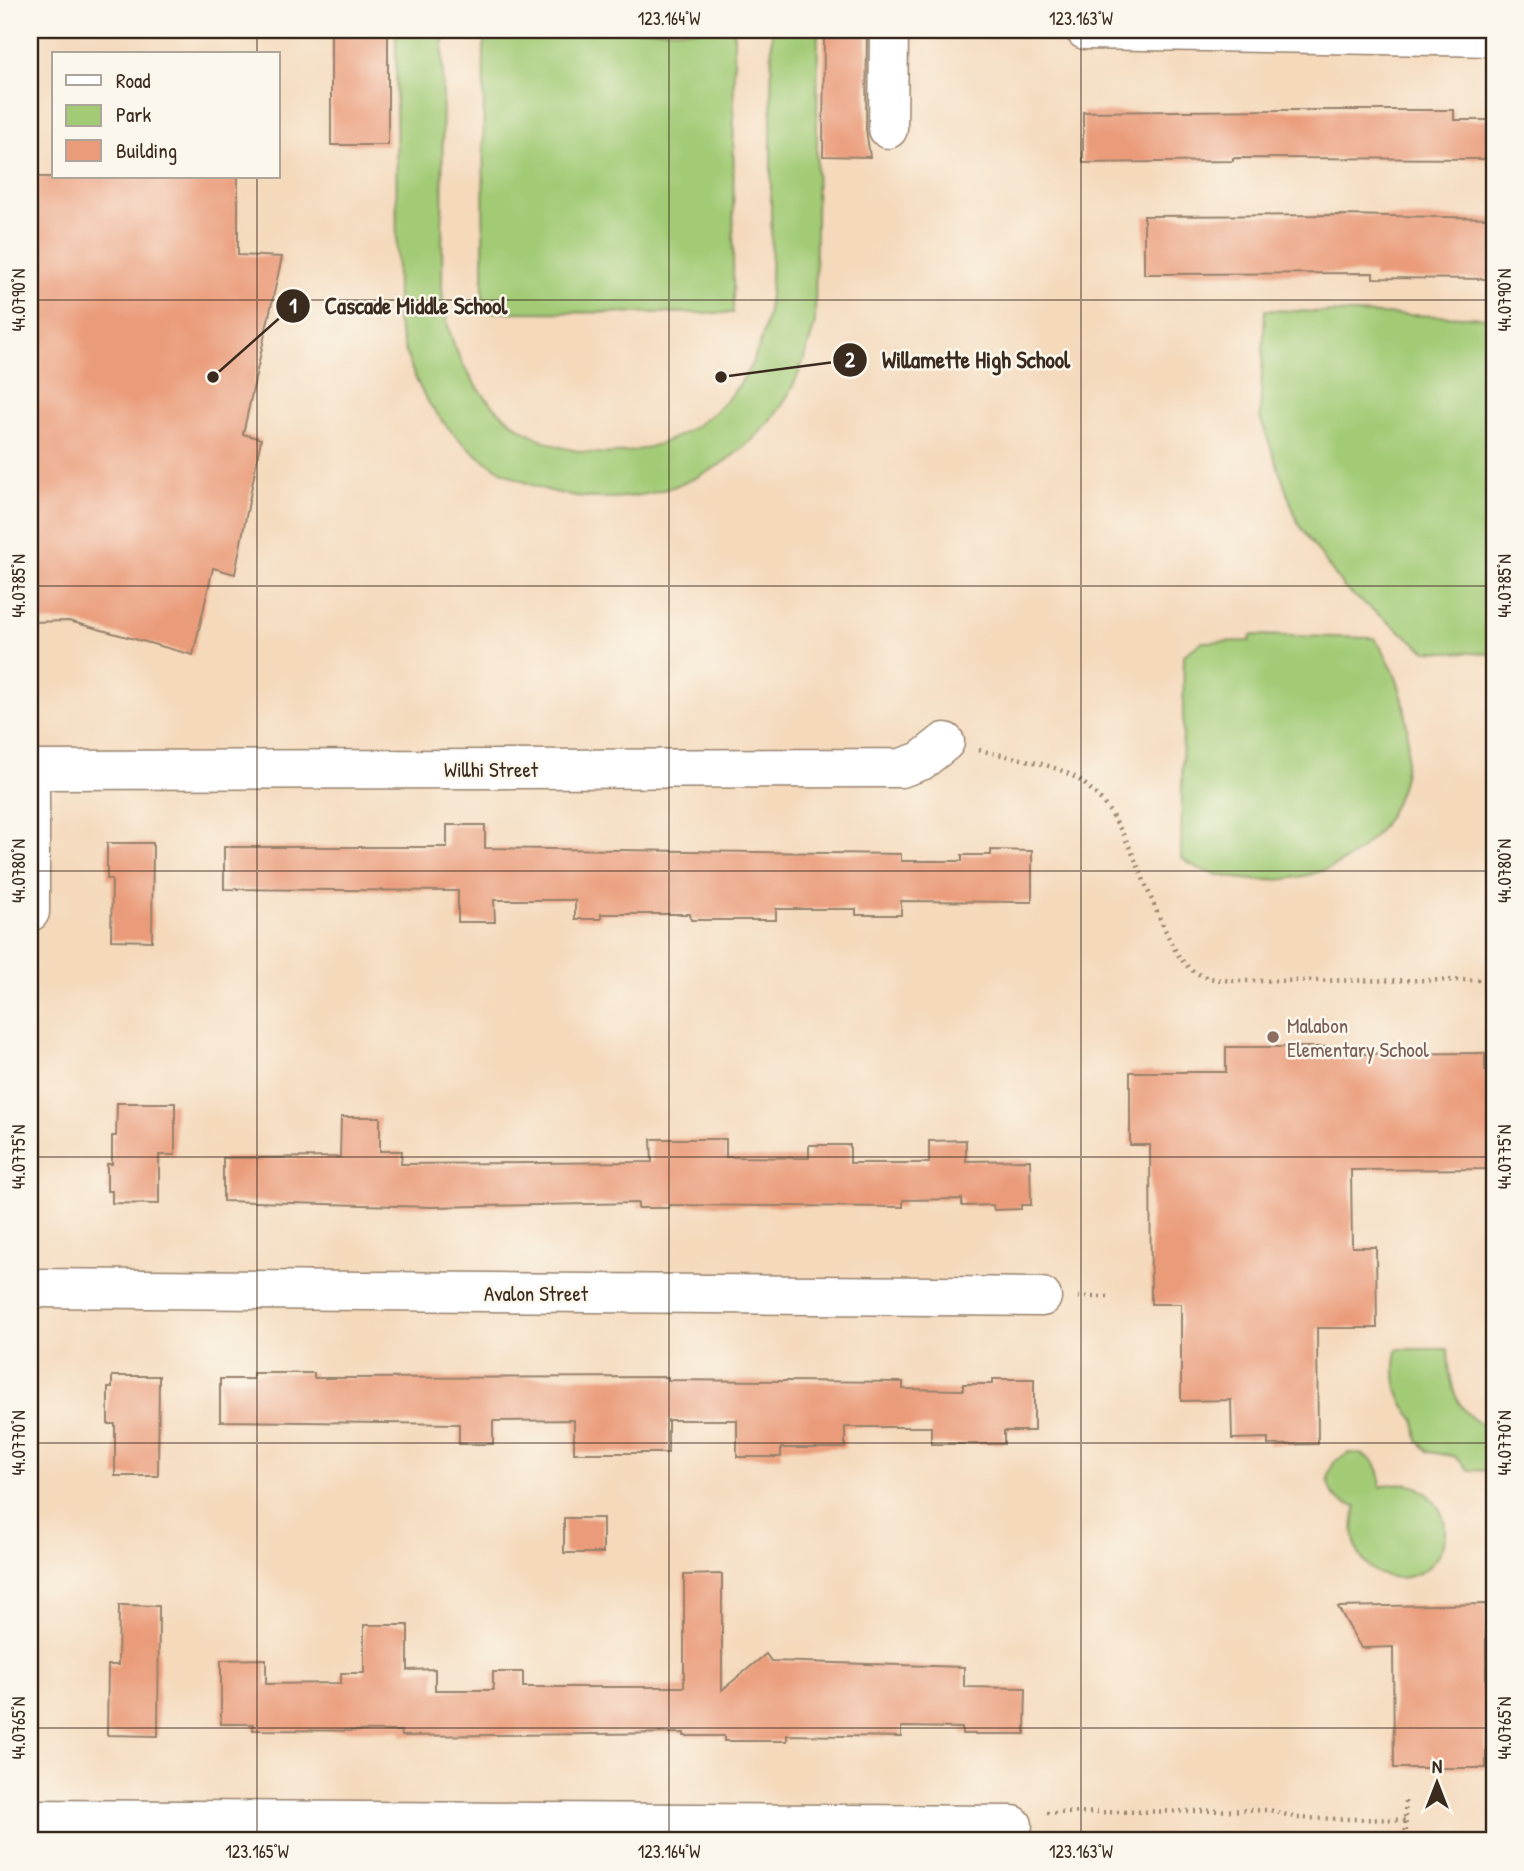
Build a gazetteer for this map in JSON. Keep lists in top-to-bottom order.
{
  "streets": {
    "street": ["Willhi Street", "Avalon Street"]
  },
  "places": ["Cascade Middle School", "Willamette High School", "Malabon Elementary School"],
  "legend": ["Road", "Park", "Building"],
  "north": "top",
  "coordinates": [
    "123.164°W",
    "123.163°W",
    "44.0790°N",
    "44.0785°N",
    "44.0780°N",
    "44.0775°N",
    "44.0770°N",
    "44.0765°N",
    "123.165°W"
  ]
}
